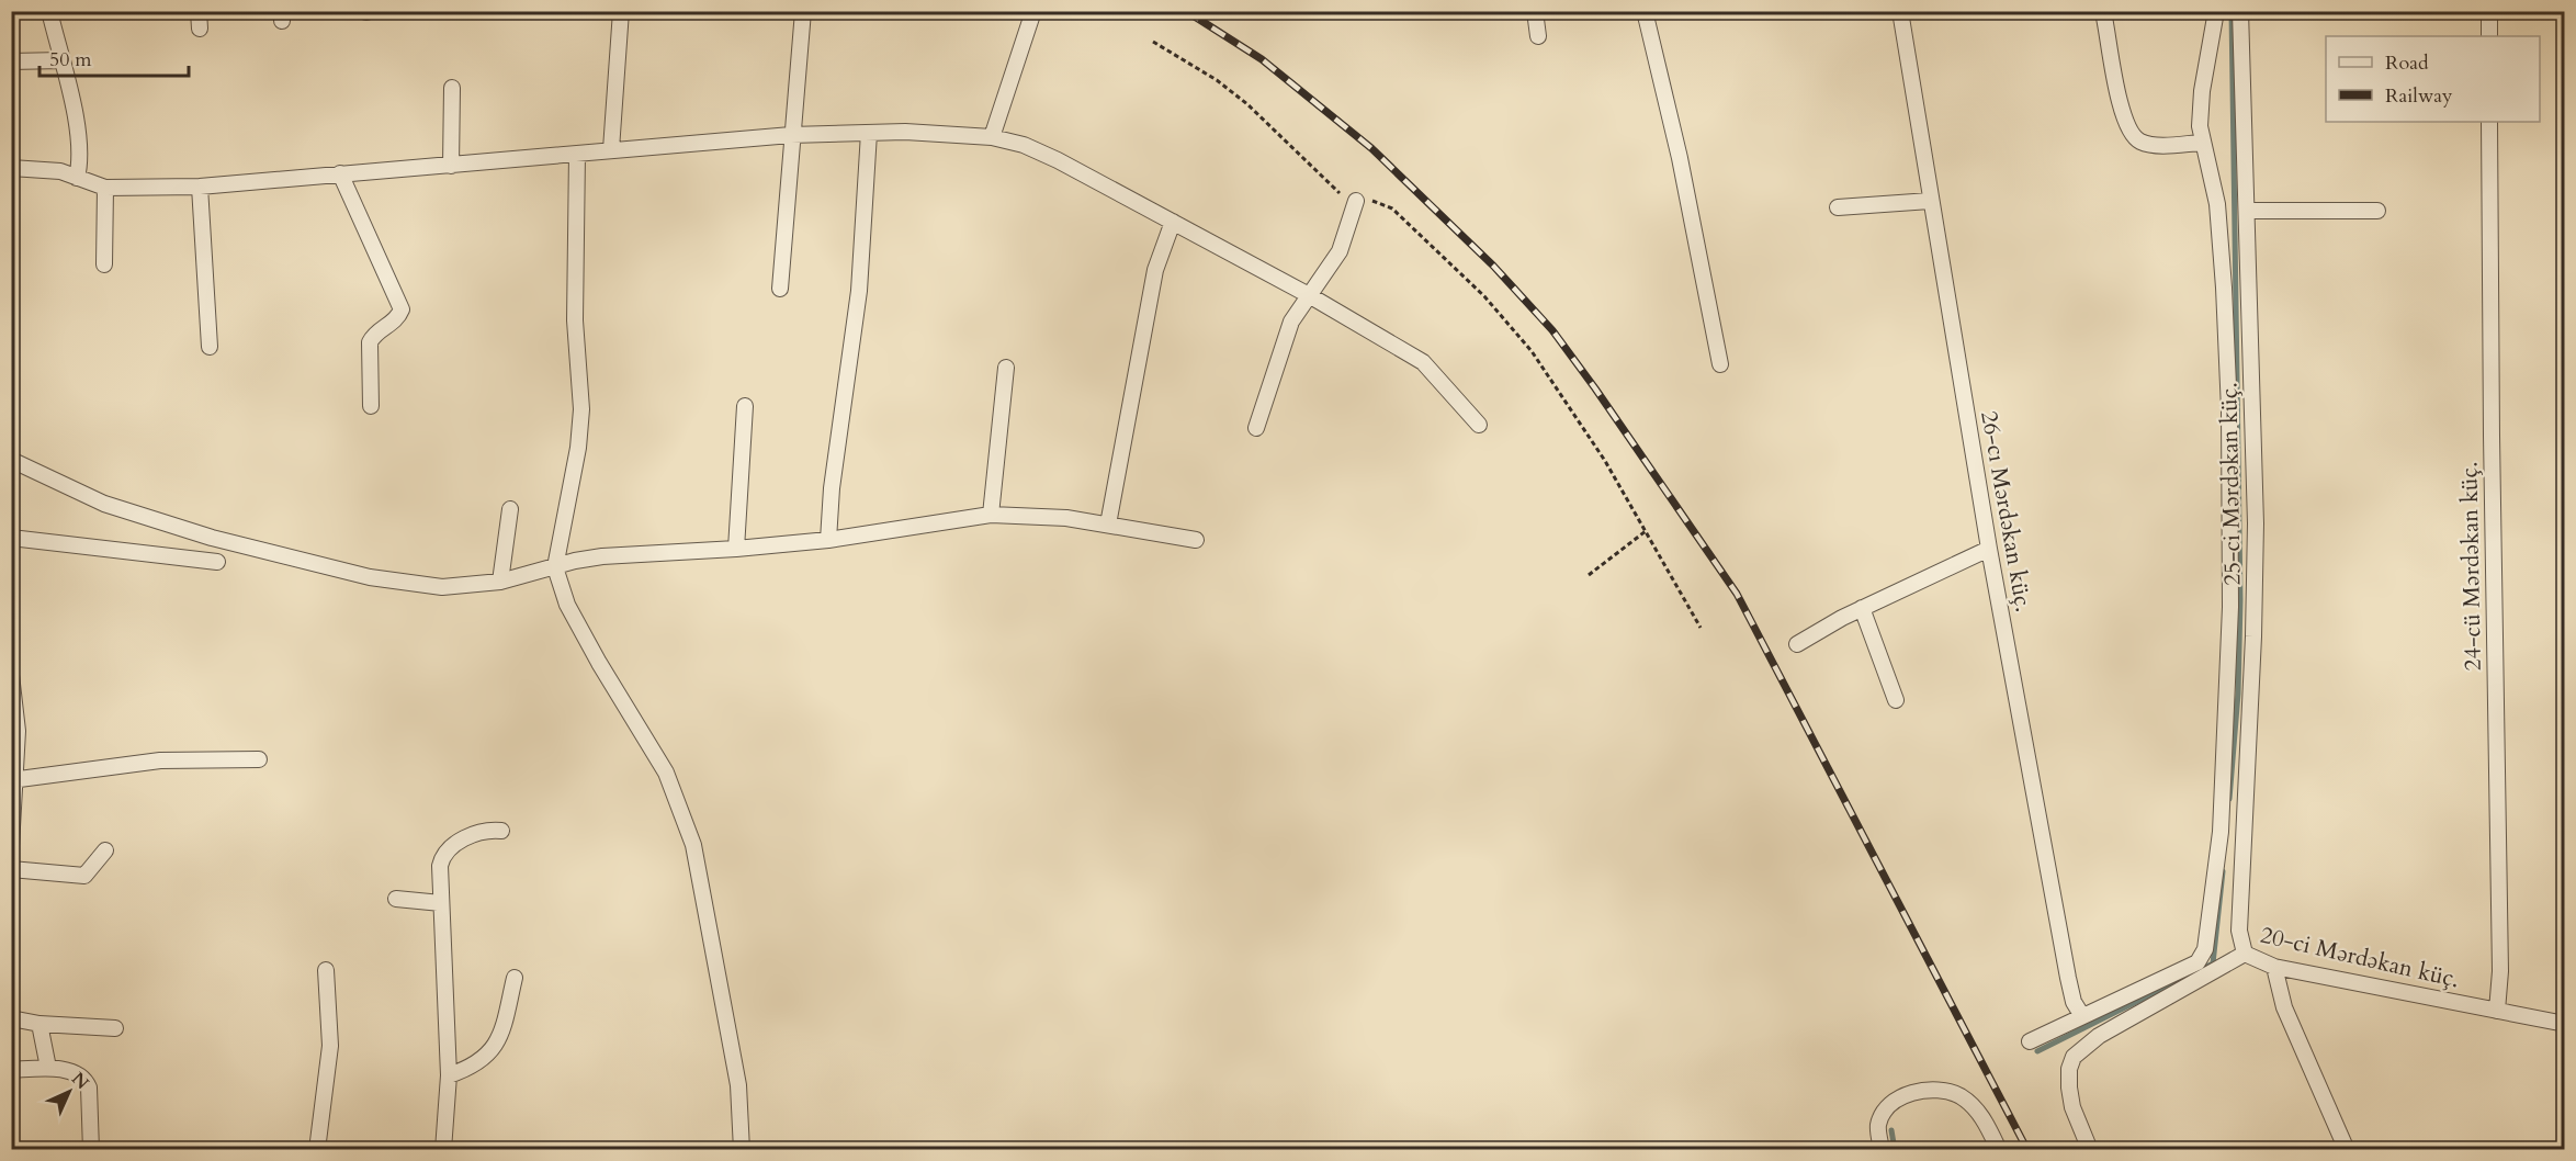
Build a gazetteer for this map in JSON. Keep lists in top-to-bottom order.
{
  "streets": {
    "street": [
      "25-ci Mərdəkan küç.",
      "26-cı Mərdəkan küç.",
      "24-cü Mərdəkan küç.",
      "20-ci Mərdəkan küç."
    ]
  },
  "crossings": [
    ["25-ci Mərdəkan küç.", "20-ci Mərdəkan küç."],
    ["24-cü Mərdəkan küç.", "20-ci Mərdəkan küç."]
  ],
  "legend": ["Road", "Railway"],
  "scale_bar": "50 m",
  "north": "top right"
}
